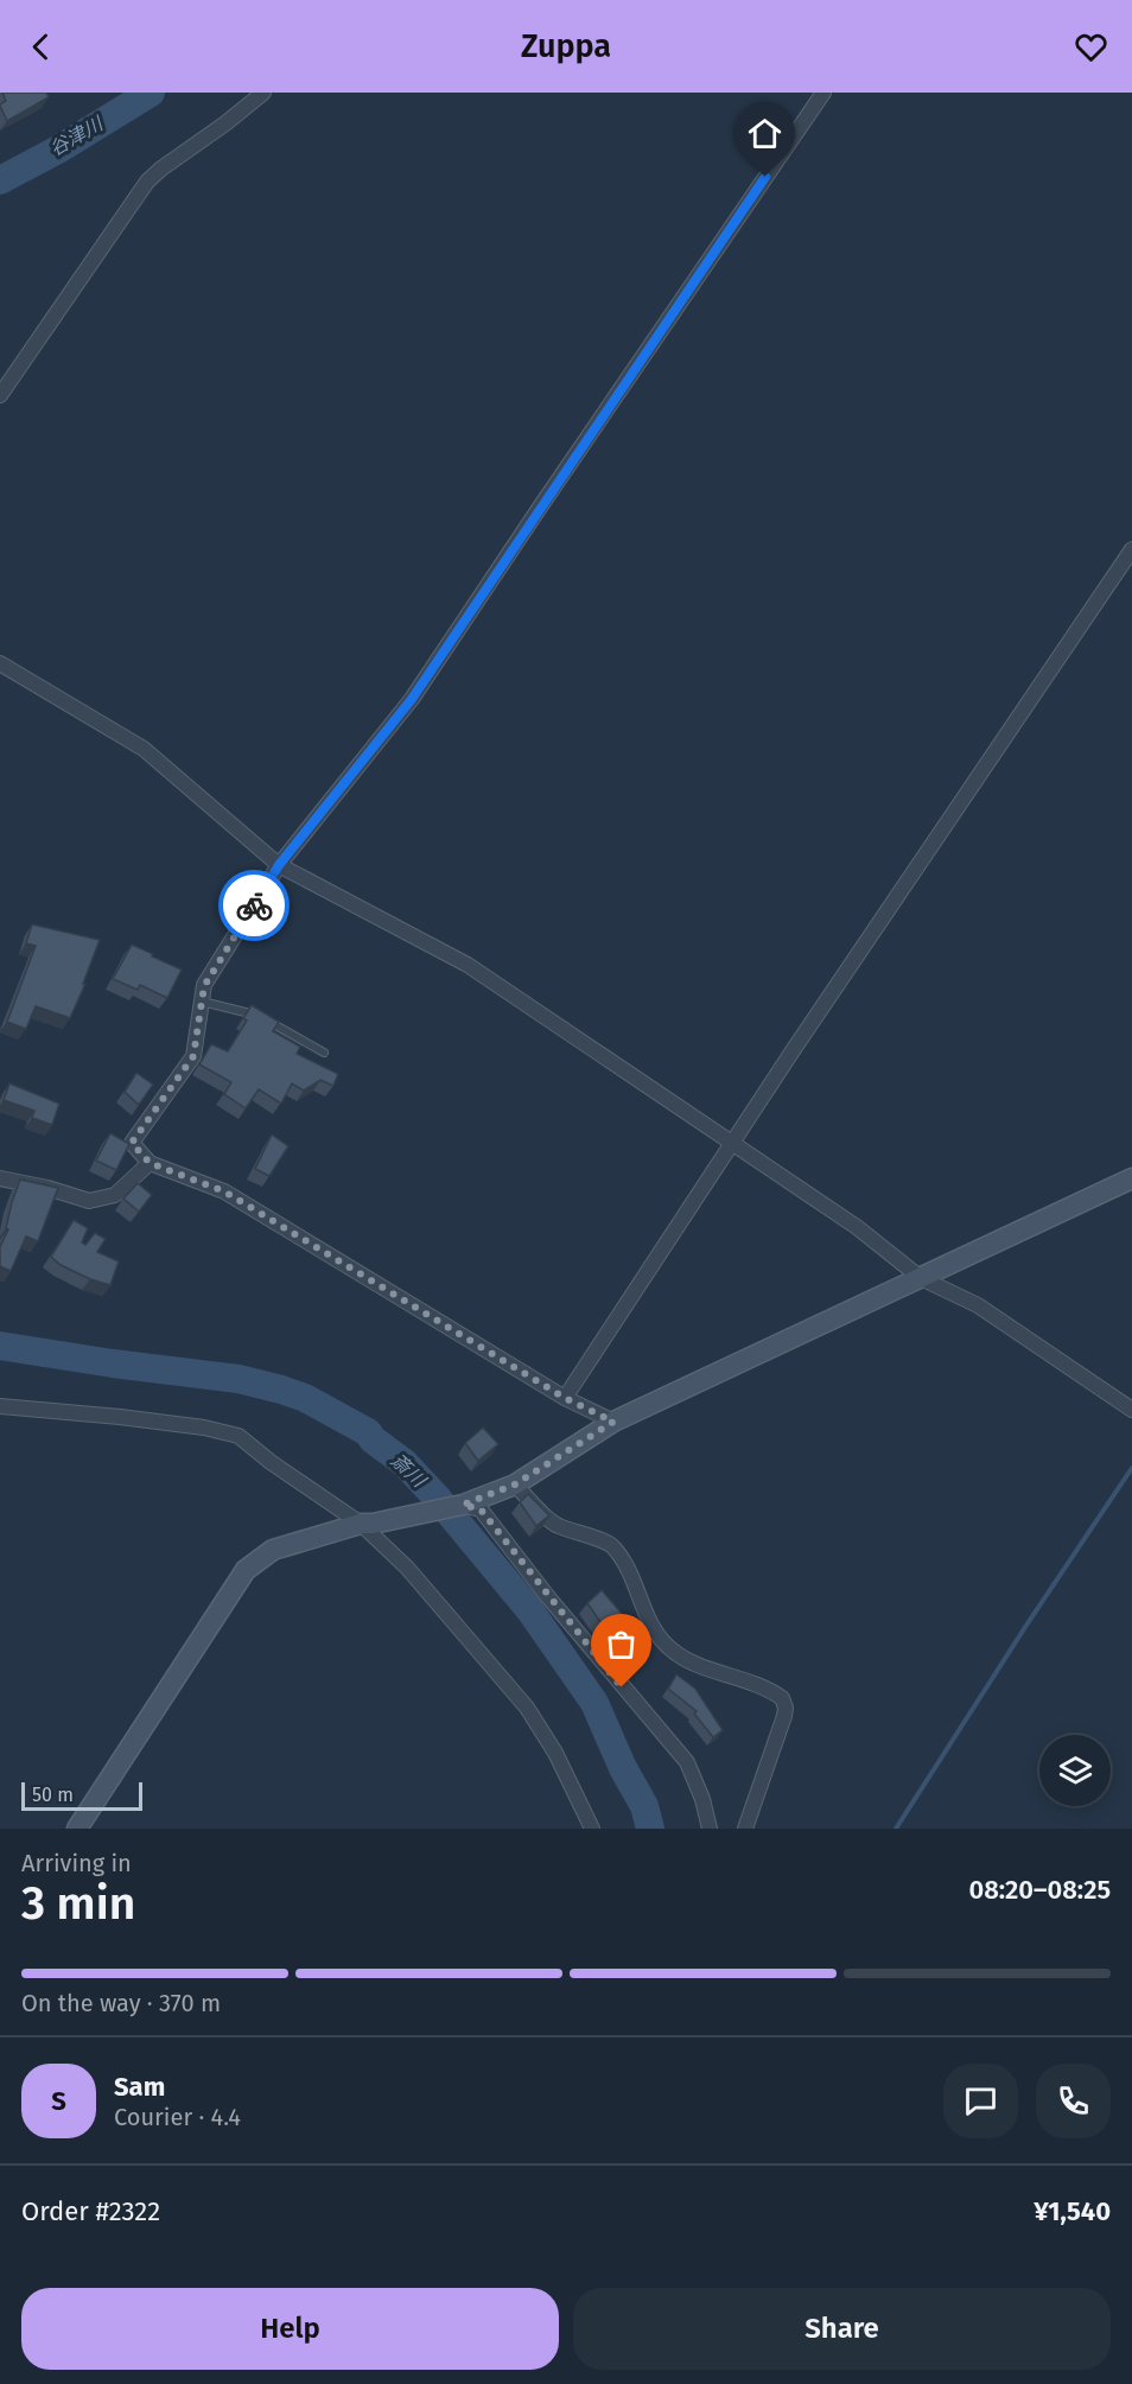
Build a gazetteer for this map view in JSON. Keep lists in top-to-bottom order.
{
  "water": ["谷津川", "斎川"],
  "scale_bar": "50 m",
  "page": {
    "header": "Zuppa",
    "scale": "50 m",
    "heading": ["3 min", "Arriving in", "08:20–08:25"],
    "panel": [
      "Sam",
      "Courier · 4.4",
      "Order #2322",
      "¥1,540"
    ],
    "bar": "On the way · 370 m",
    "round": "S",
    "buttons": ["Help", "Share"]
  }
}
